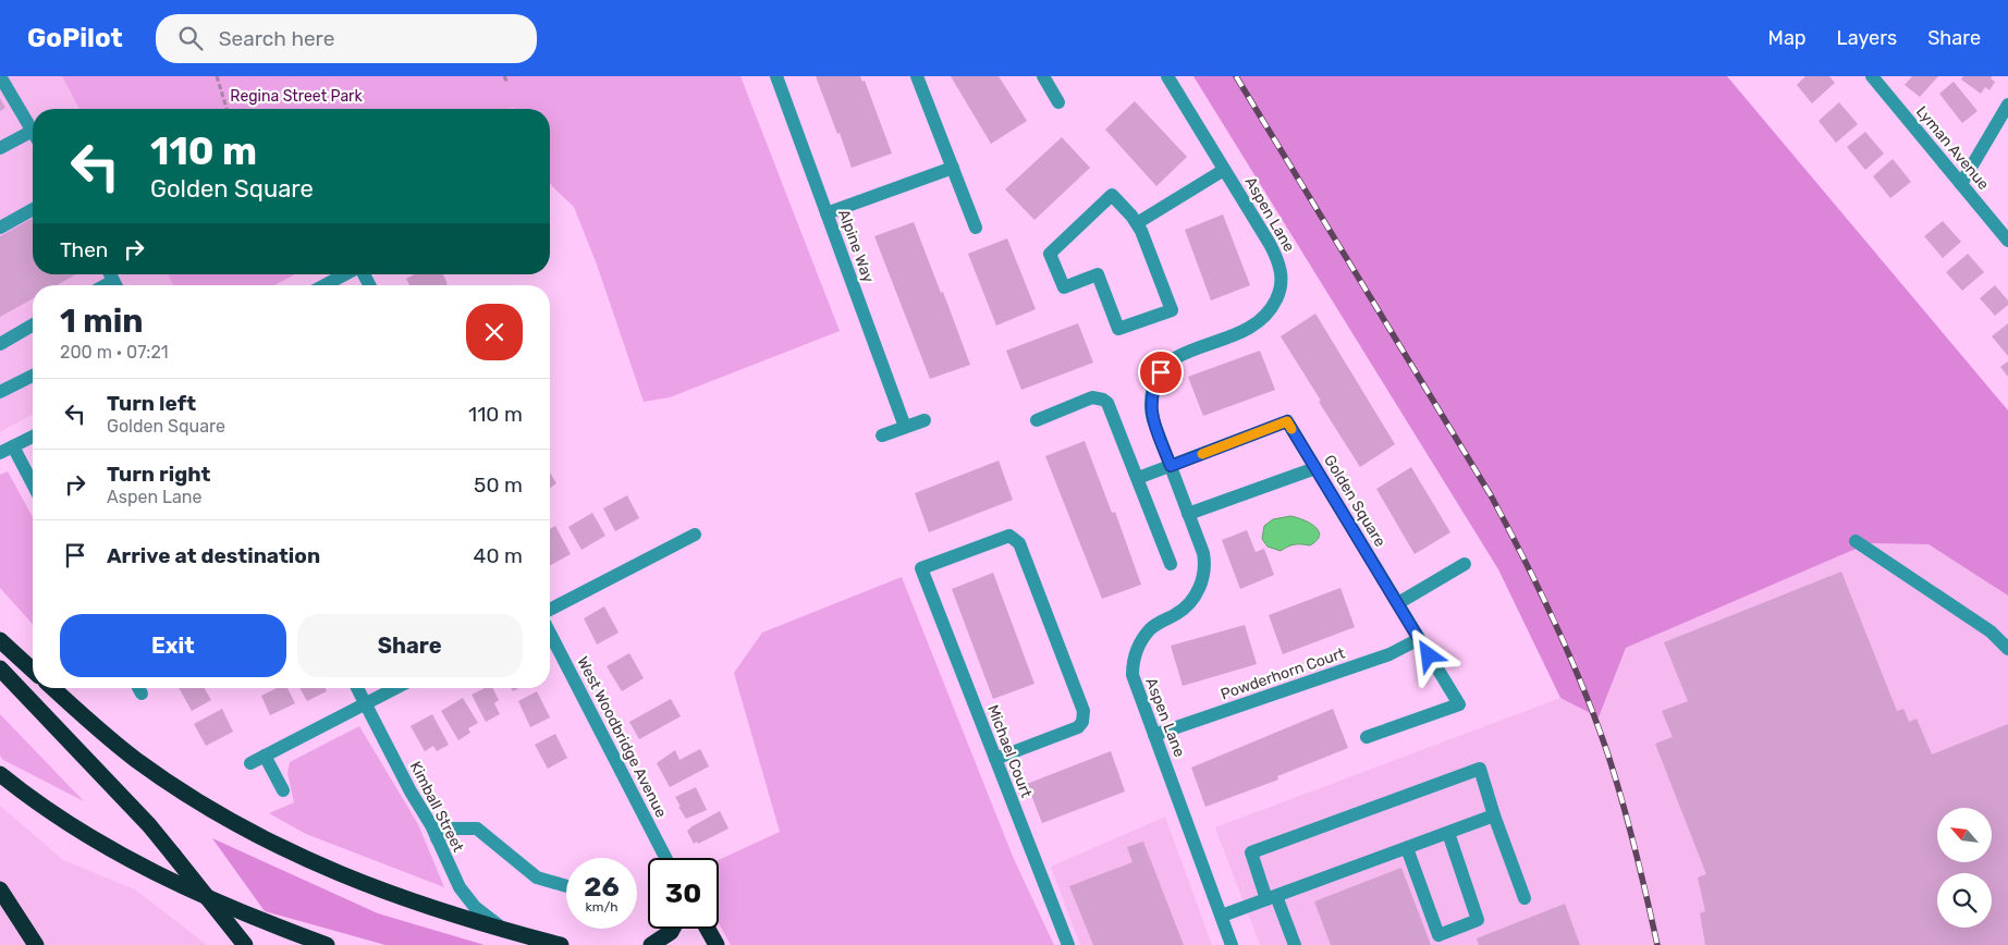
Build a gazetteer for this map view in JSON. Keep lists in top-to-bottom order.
{
  "streets": {
    "street": [
      "Lyman Avenue",
      "Aspen Lane",
      "Alpine Way",
      "Golden Square",
      "Powderhorn Court",
      "West Woodbridge Avenue",
      "Michael Court",
      "Kimball Street"
    ]
  },
  "crossings": [
    ["Aspen Lane", "Golden Square"],
    ["Aspen Lane", "Powderhorn Court"],
    ["Golden Square", "Powderhorn Court"]
  ],
  "parks": ["Regina Street Park"],
  "north": "top left",
  "page": {
    "header": "GoPilot",
    "search": "Search here",
    "nav": ["Map", "Layers", "Share"],
    "turn": ["110 m", "Golden Square"],
    "then": "Then",
    "heading": ["1 min", "200 m · 07:21"],
    "list": [
      {
        "name": "Turn left",
        "note": "Golden Square",
        "value": "110 m"
      },
      {
        "name": "Turn right",
        "note": "Aspen Lane",
        "value": "50 m"
      },
      {
        "name": "Arrive at destination",
        "value": "40 m"
      }
    ],
    "buttons": ["Exit", "Share"],
    "speed": "26 km/h",
    "limit": "30"
  }
}
